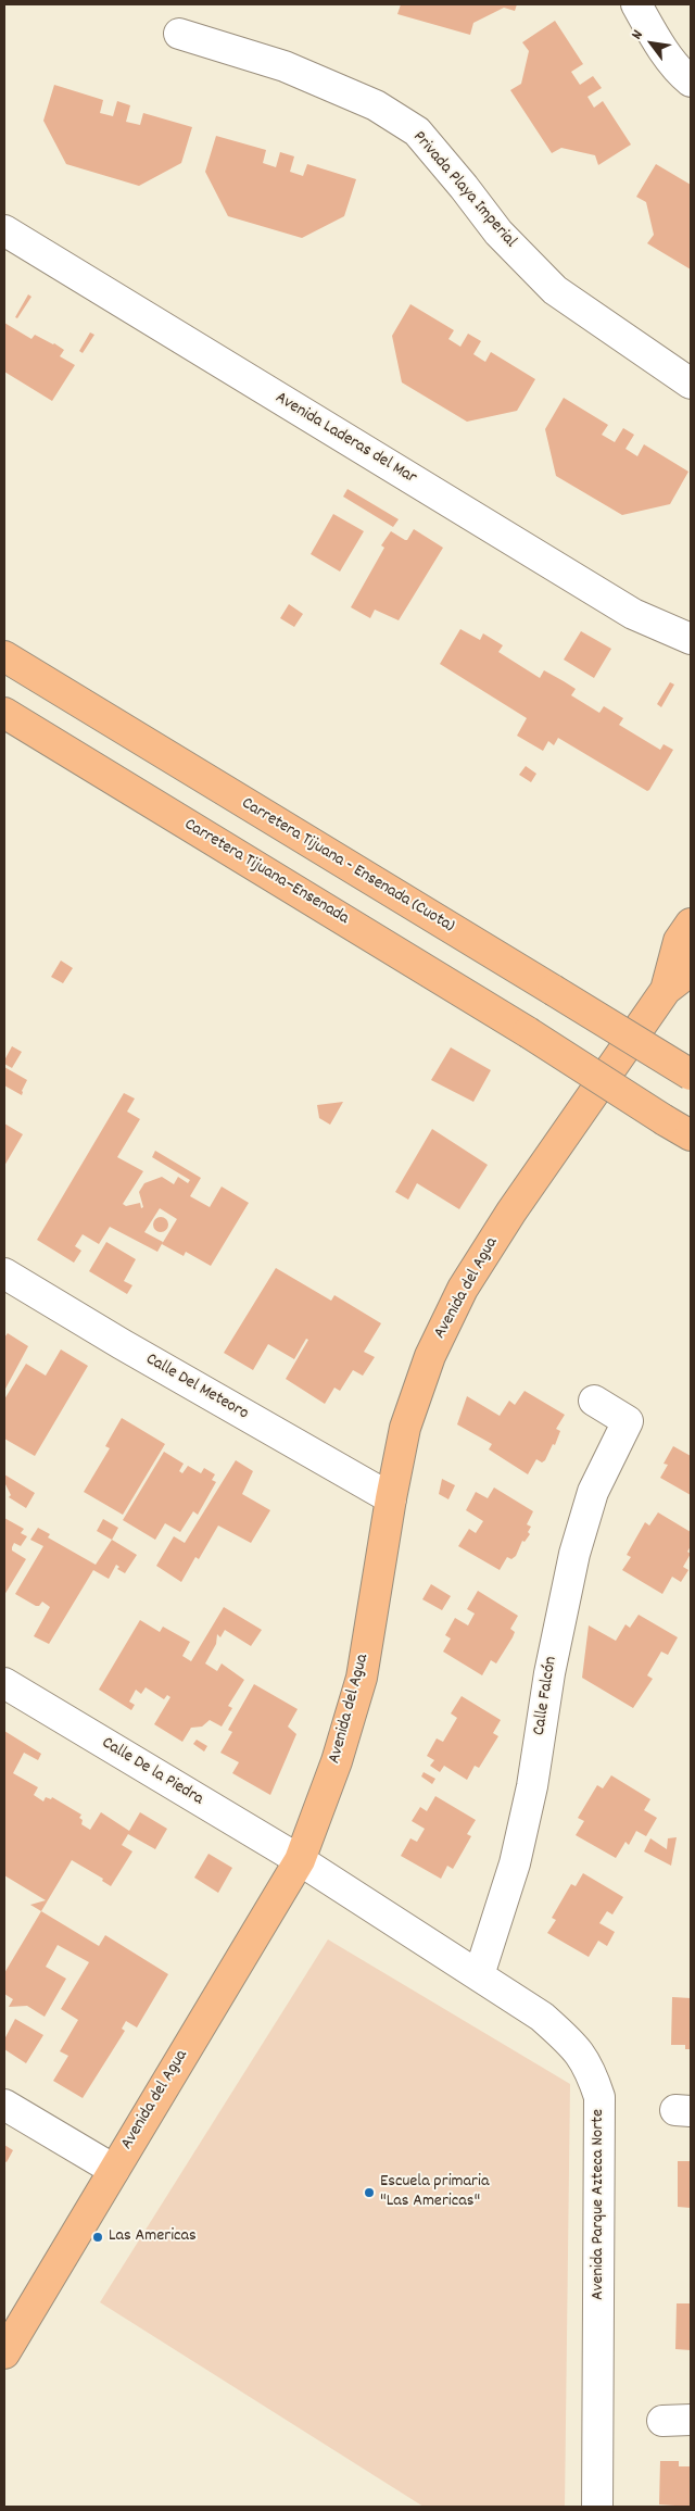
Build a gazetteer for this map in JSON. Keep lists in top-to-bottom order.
{
  "streets": {
    "main road": ["Carretera Tijuana - Ensenada (Cuota)", "Carretera Tijuana–Ensenada", "Avenida del Agua"],
    "street": [
      "Privada Playa Imperial",
      "Avenida Laderas del Mar",
      "Calle Del Meteoro",
      "Calle Falcón",
      "Calle De la Piedra",
      "Avenida Parque Azteca Norte"
    ]
  },
  "crossings": [
    ["Avenida del Agua", "Calle Del Meteoro"],
    ["Avenida del Agua", "Calle De la Piedra"],
    ["Avenida del Agua", "Avenida Parque Azteca Norte"],
    ["Calle Falcón", "Avenida Parque Azteca Norte"],
    ["Calle De la Piedra", "Avenida Parque Azteca Norte"]
  ],
  "places": ["Escuela primaria \"Las Americas\"", "Las Americas"],
  "north": "top left"
}
